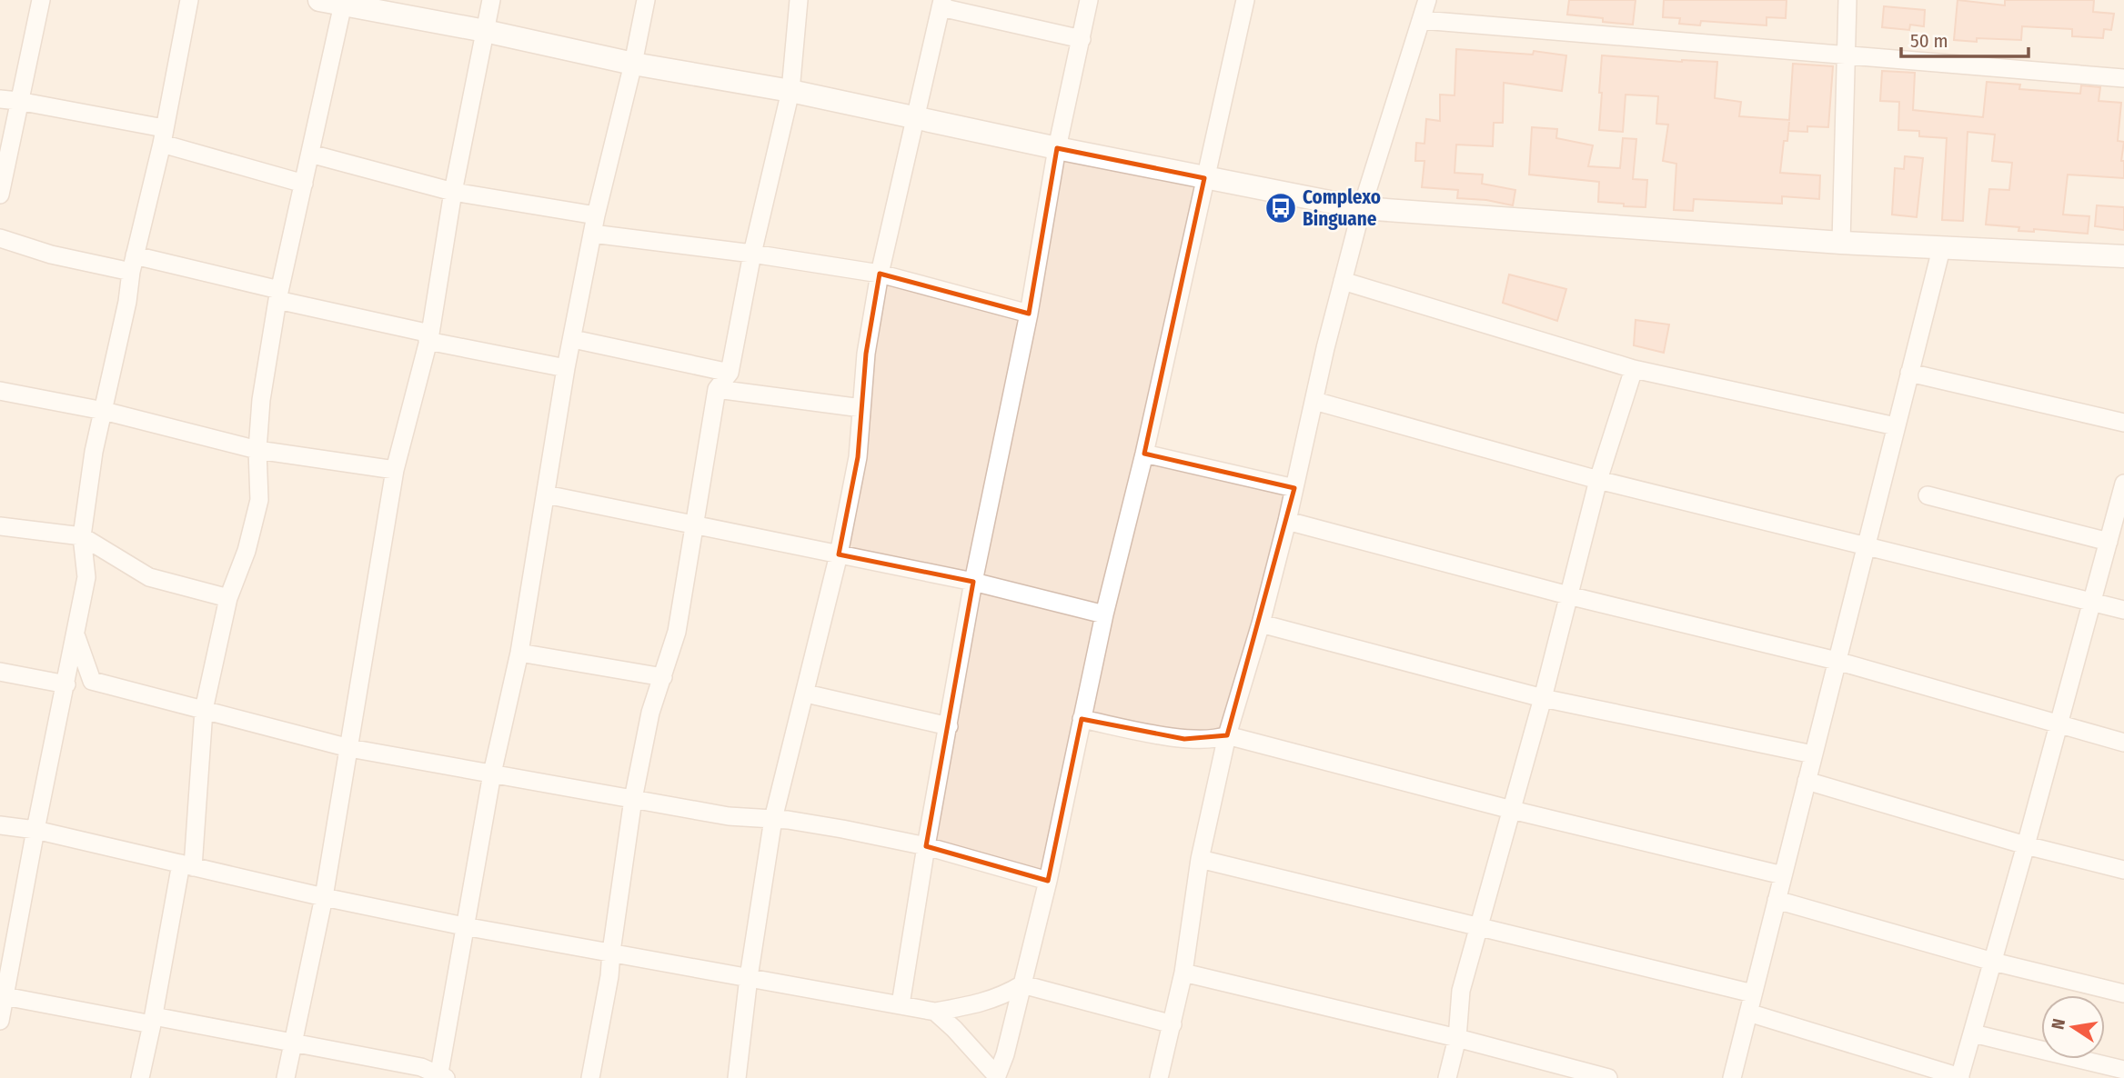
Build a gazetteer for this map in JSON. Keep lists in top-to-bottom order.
{
  "places": {
    "bus stop": ["Complexo Binguane"]
  },
  "scale_bar": "50 m",
  "north": "left"
}
